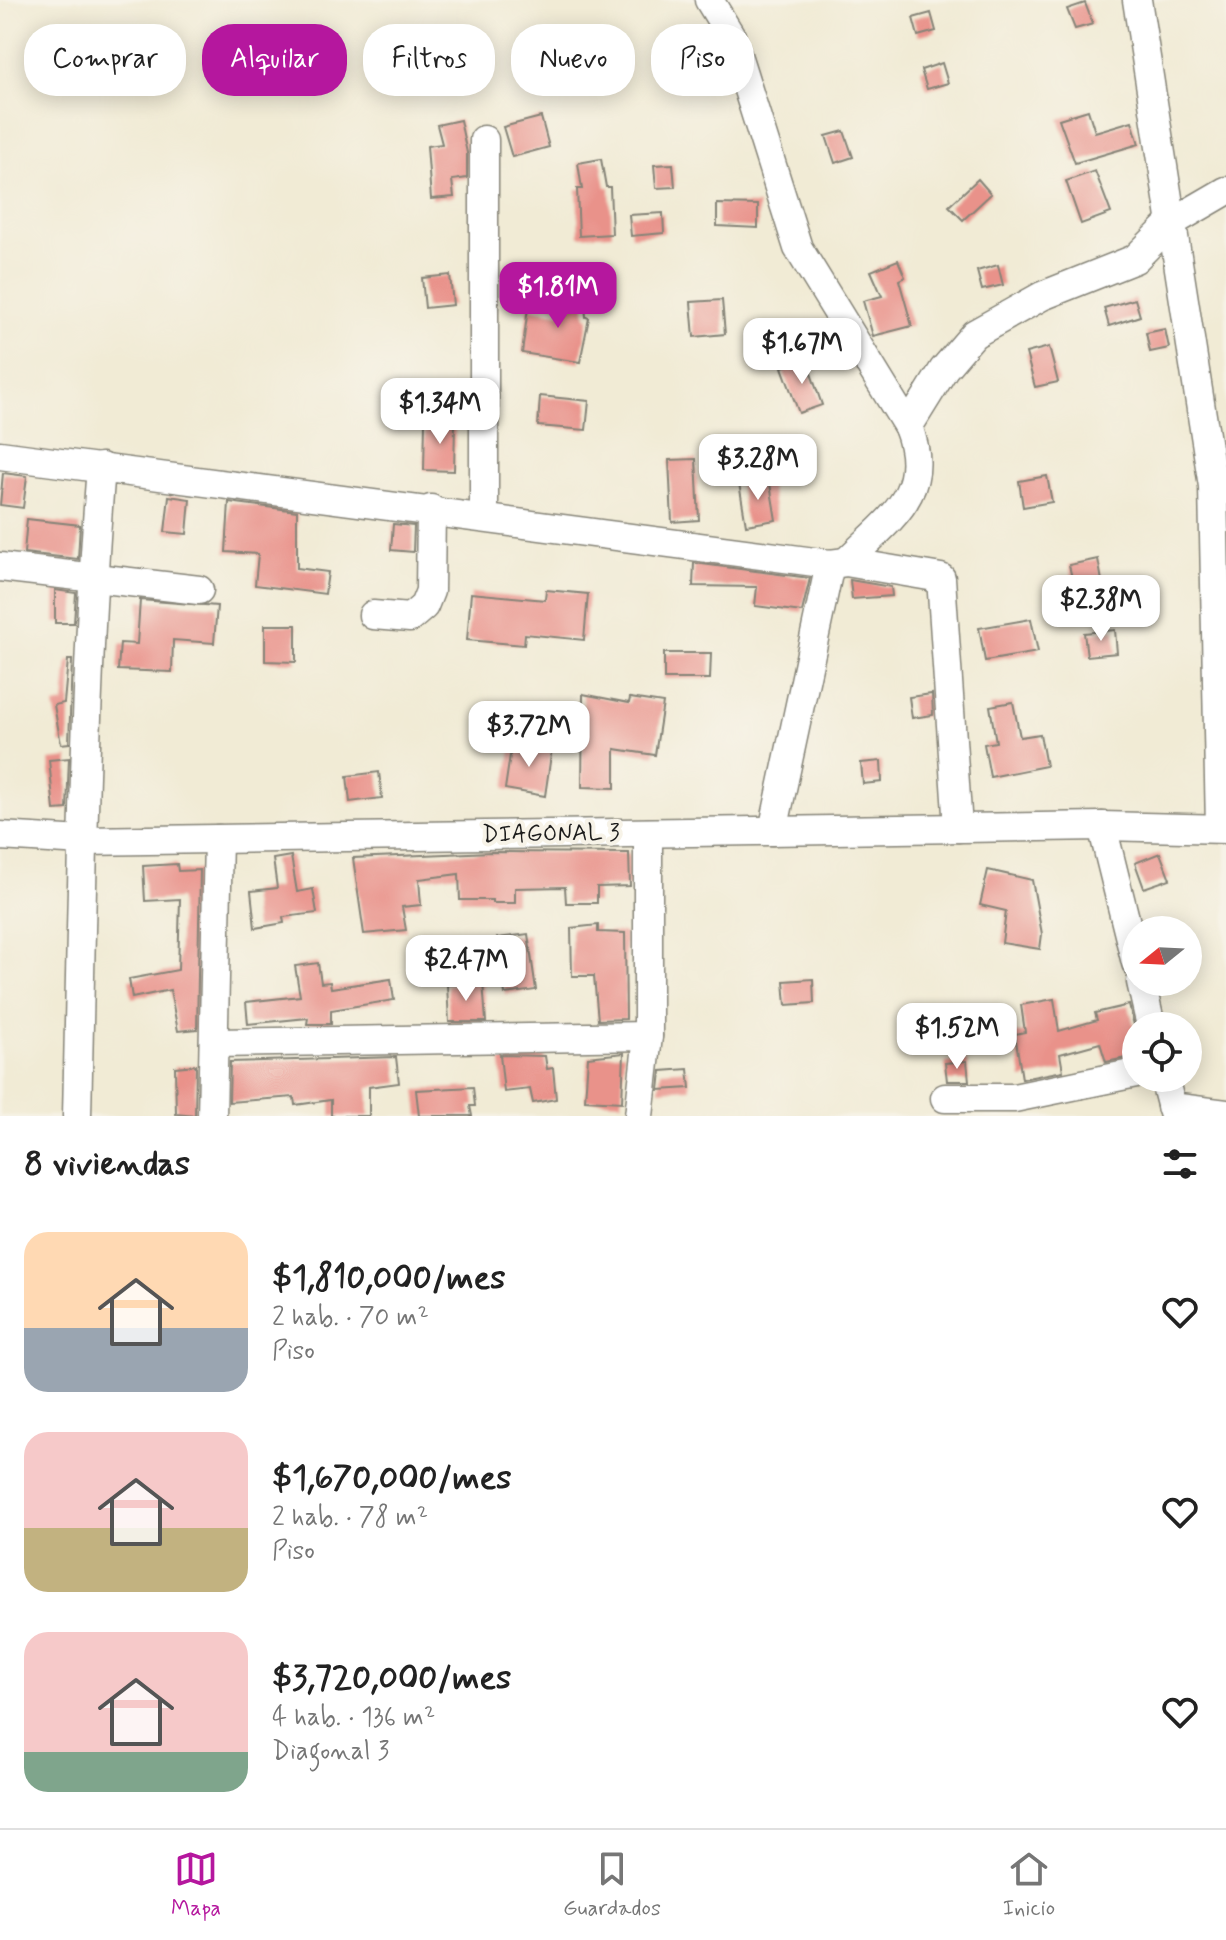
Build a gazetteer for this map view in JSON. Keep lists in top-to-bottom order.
{
  "streets": {
    "street": ["DIAGONAL 3"]
  },
  "north": "left",
  "page": {
    "chip": [
      "Comprar",
      "Alquilar",
      "Filtros",
      "Nuevo",
      "Piso"
    ],
    "price": [
      "$1.81M",
      "$1.67M",
      "$1.34M",
      "$3.28M",
      "$2.38M",
      "$3.72M",
      "$2.47M",
      "$1.52M"
    ],
    "heading": "8 viviendas",
    "list": [
      {
        "name": "$1,810,000/mes",
        "note": "2 hab. · 70 m² · Piso"
      },
      {
        "name": "$1,670,000/mes",
        "note": "2 hab. · 78 m² · Piso"
      },
      {
        "name": "$3,720,000/mes",
        "note": "4 hab. · 136 m² · Diagonal 3"
      }
    ],
    "tabs": ["Mapa", "Guardados", "Inicio"]
  }
}
